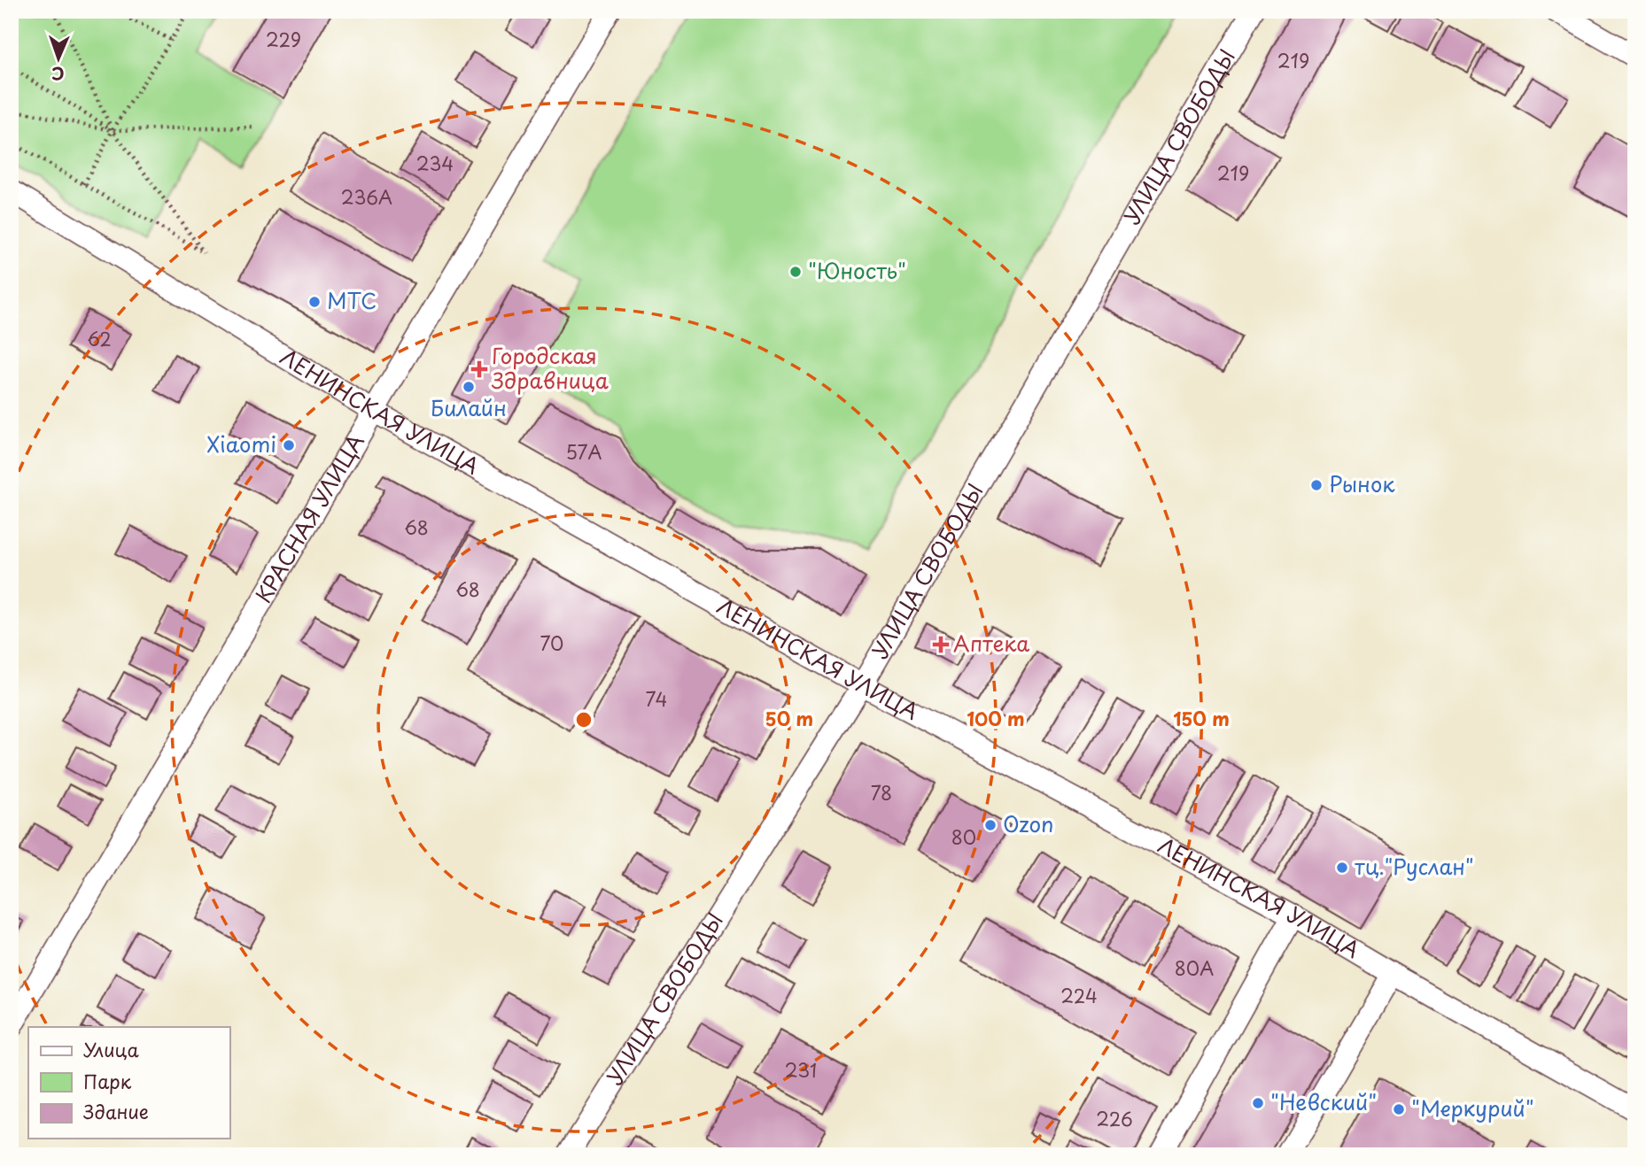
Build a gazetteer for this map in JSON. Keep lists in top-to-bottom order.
{
  "streets": {
    "street": ["УЛИЦА СВОБОДЫ", "ЛЕНИНСКАЯ УЛИЦА", "КРАСНАЯ УЛИЦА"]
  },
  "crossings": [
    ["УЛИЦА СВОБОДЫ", "ЛЕНИНСКАЯ УЛИЦА"],
    ["ЛЕНИНСКАЯ УЛИЦА", "КРАСНАЯ УЛИЦА"]
  ],
  "places": {
    "other": [
      "\"Юность\"",
      "МТС",
      "Билайн",
      "Xiaomi",
      "Рынок",
      "Ozon",
      "тц.\"Руслан\"",
      "\"Невский\"",
      "\"Меркурий\""
    ],
    "health": ["Городская Здравница", "Аптека"]
  },
  "house_numbers": [
    "229",
    "219",
    "234",
    "219",
    "236А",
    "62",
    "57А",
    "68",
    "68",
    "70",
    "74",
    "78",
    "80",
    "80А",
    "224",
    "231",
    "226"
  ],
  "legend": ["Улица", "Парк", "Здание"],
  "north": "bottom",
  "rings": ["50 m", "100 m", "150 m"]
}
